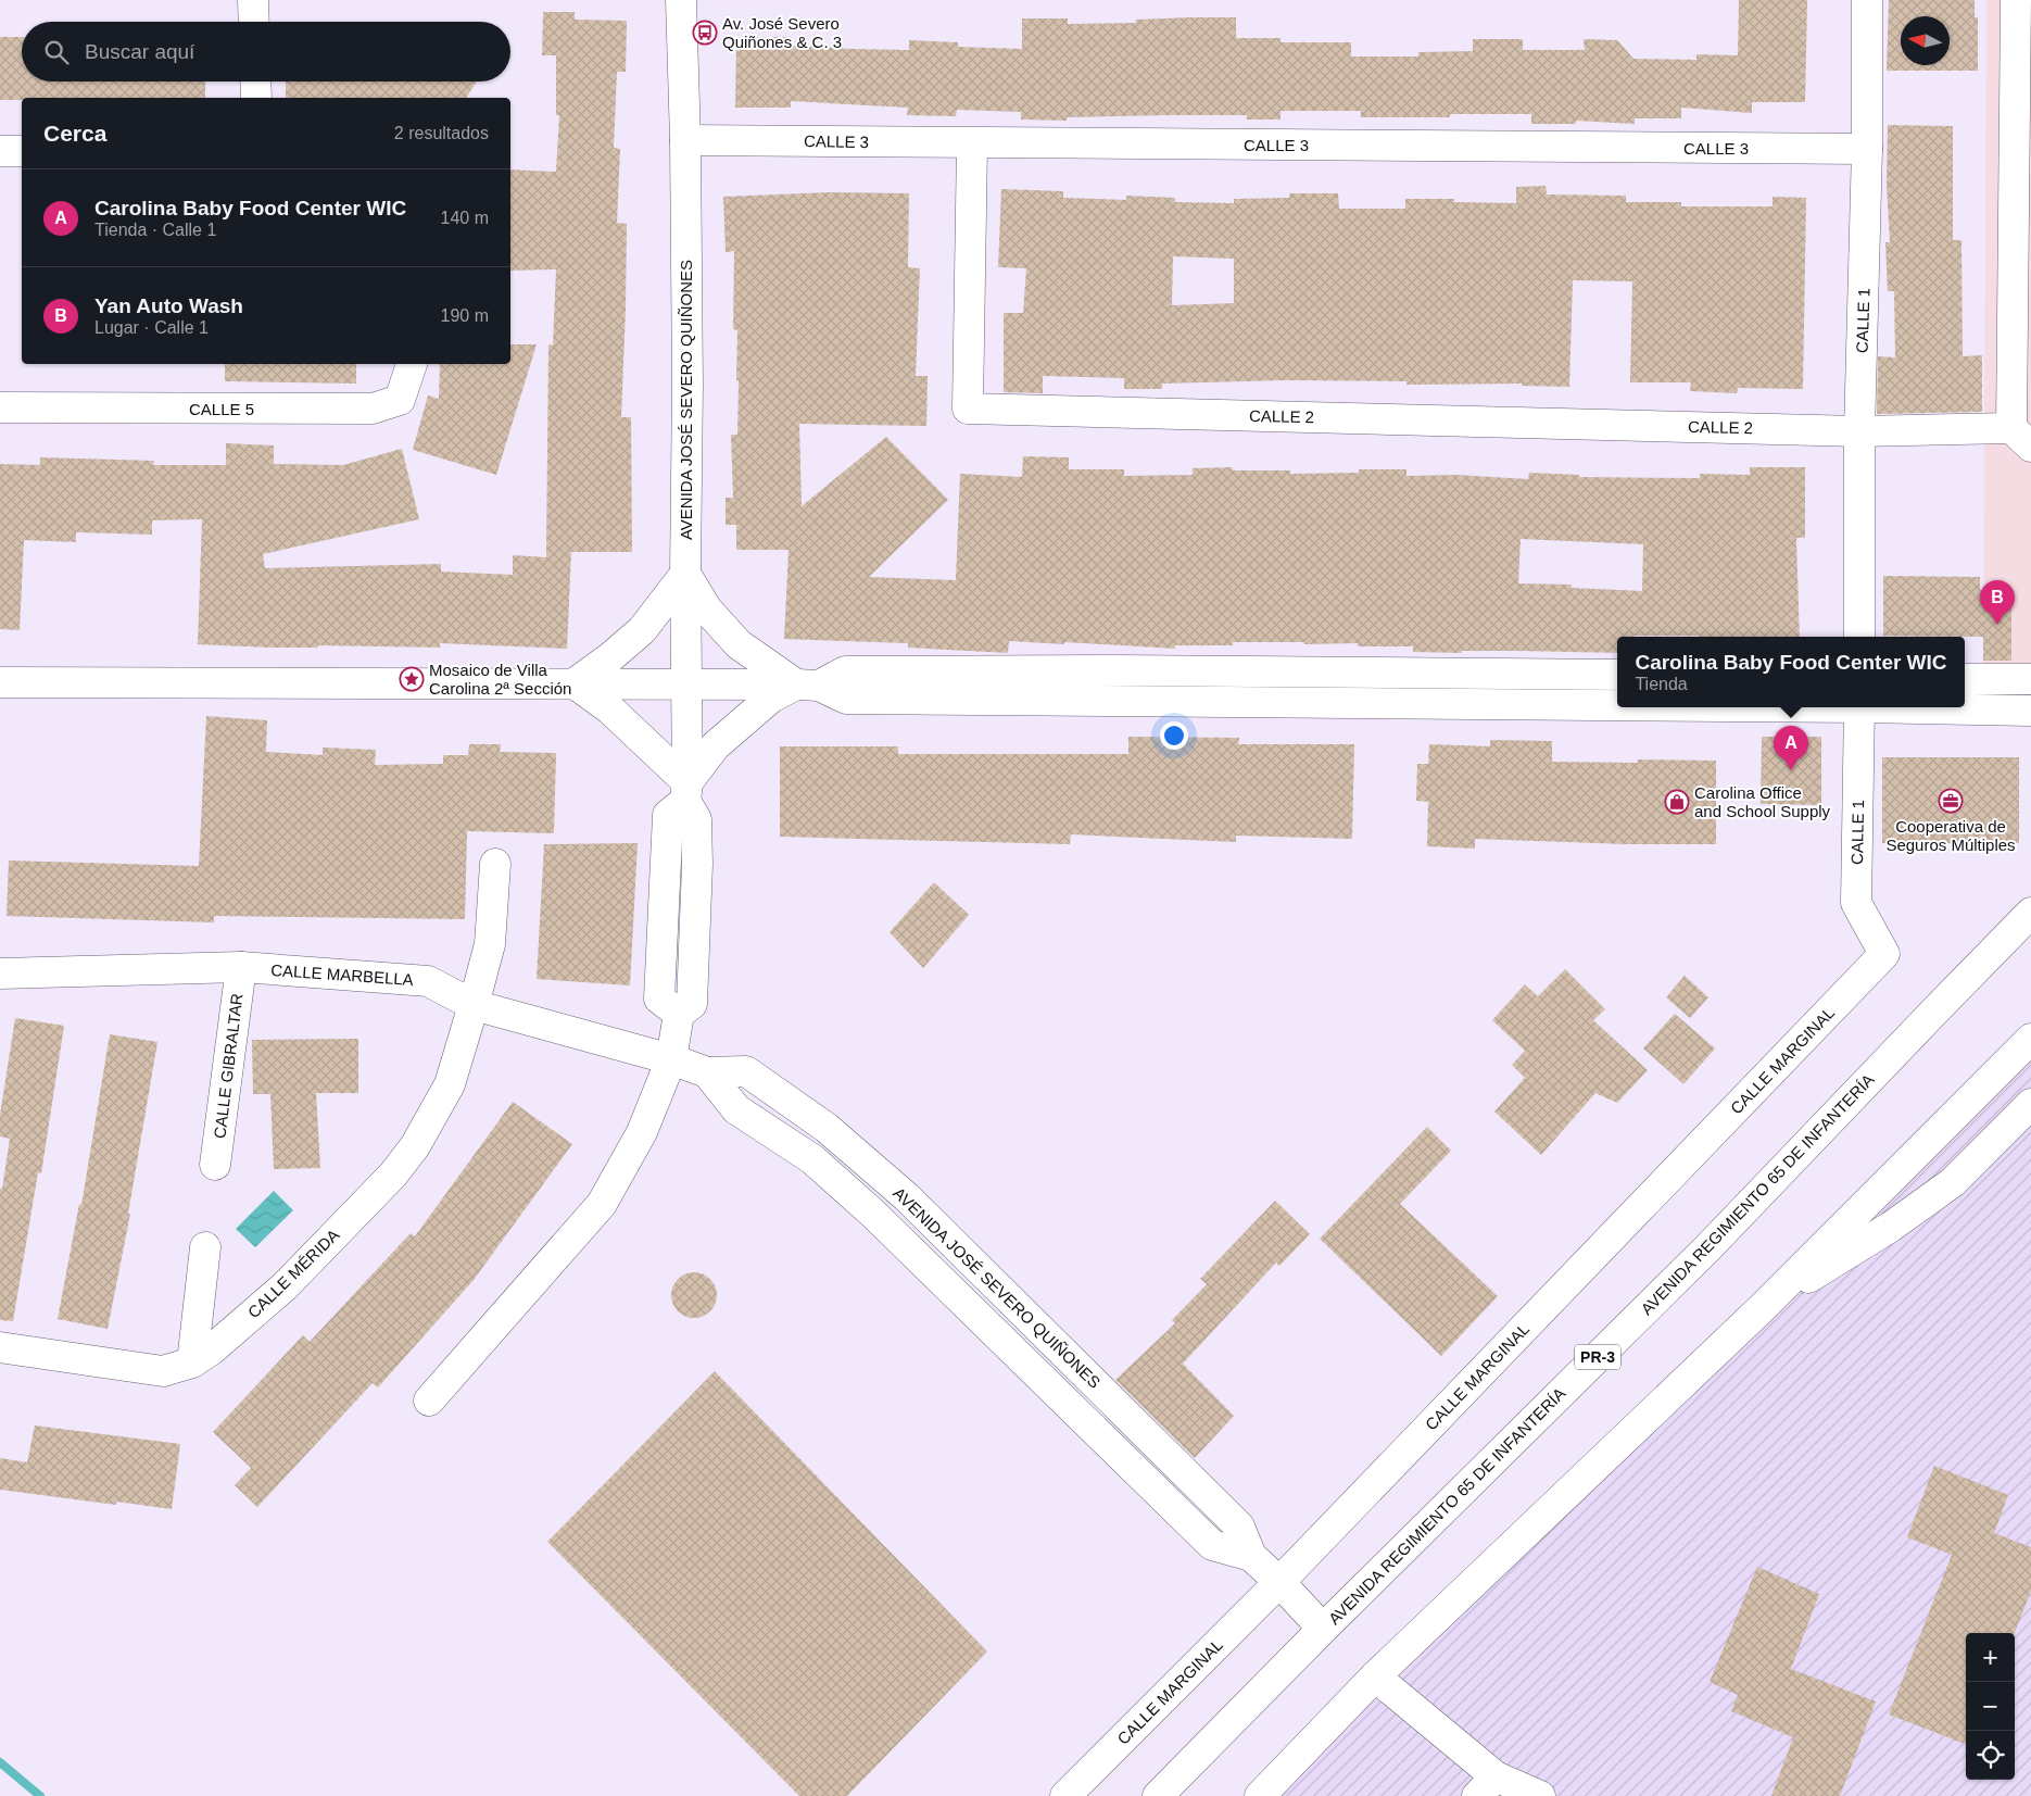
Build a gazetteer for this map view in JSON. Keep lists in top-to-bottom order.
{
  "streets": {
    "street": [
      "CALLE 3",
      "CALLE 1",
      "AVENIDA JOSÉ SEVERO QUIÑONES",
      "CALLE 5",
      "CALLE 2",
      "CALLE MARBELLA",
      "CALLE MARGINAL",
      "CALLE GIBRALTAR",
      "AVENIDA REGIMIENTO 65 DE INFANTERÍA",
      "CALLE MÉRIDA",
      "PR-3"
    ]
  },
  "crossings": [
    ["CALLE 3", "CALLE 1"],
    ["CALLE 3", "AVENIDA JOSÉ SEVERO QUIÑONES"],
    ["CALLE 3", "CALLE 2"],
    ["CALLE 1", "CALLE 2"],
    ["CALLE 1", "CALLE MARGINAL"],
    ["AVENIDA JOSÉ SEVERO QUIÑONES", "CALLE MARBELLA"],
    ["AVENIDA JOSÉ SEVERO QUIÑONES", "CALLE MARGINAL"],
    ["AVENIDA JOSÉ SEVERO QUIÑONES", "AVENIDA REGIMIENTO 65 DE INFANTERÍA"],
    ["CALLE MARBELLA", "CALLE GIBRALTAR"],
    ["CALLE MARBELLA", "CALLE MÉRIDA"]
  ],
  "places": {
    "bus stop": ["Av. José Severo Quiñones & C. 3"],
    "place": ["Mosaico de Villa Carolina 2ª Sección"],
    "office": ["Cooperativa de Seguros Múltiples"],
    "shop": ["Carolina Office and School Supply"]
  },
  "north": "left",
  "page": {
    "search": "Buscar aquí",
    "heading": ["Cerca", "2 resultados"],
    "list": [
      {
        "mark": "A",
        "name": "Carolina Baby Food Center WIC",
        "note": "Tienda · Calle 1",
        "value": "140 m"
      },
      {
        "mark": "B",
        "name": "Yan Auto Wash",
        "note": "Lugar · Calle 1",
        "value": "190 m"
      }
    ],
    "pins": ["B", "A"],
    "popup": ["Carolina Baby Food Center WIC", "Tienda"],
    "map_buttons": ["+", "−"]
  }
}
